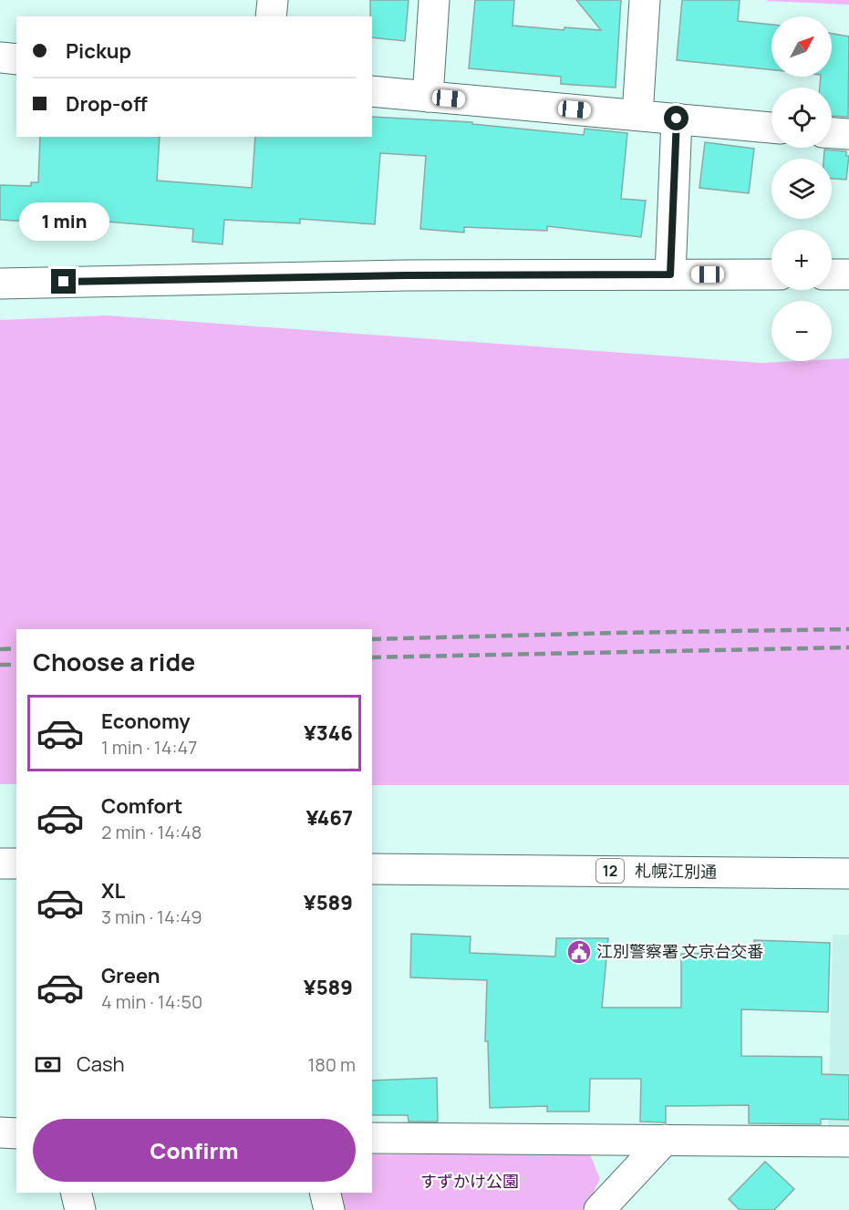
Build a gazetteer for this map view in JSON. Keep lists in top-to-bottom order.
{
  "streets": {
    "main road": ["12", "札幌江別通"]
  },
  "parks": ["すずかけ公園"],
  "places": {
    "public building": ["江別警察署 文京台交番"]
  },
  "north": "top right",
  "page": {
    "map_buttons": ["+", "−"],
    "banner": ["Pickup", "Drop-off"],
    "bubble": "1 min",
    "heading": "Choose a ride",
    "list": [
      {
        "name": "Economy",
        "note": "1 min · 14:47",
        "value": "¥346"
      },
      {
        "name": "Comfort",
        "note": "2 min · 14:48",
        "value": "¥467"
      },
      {
        "name": "XL",
        "note": "3 min · 14:49",
        "value": "¥589"
      },
      {
        "name": "Green",
        "note": "4 min · 14:50",
        "value": "¥589"
      }
    ],
    "pay": ["Cash", "180 m"],
    "buttons": "Confirm"
  }
}
